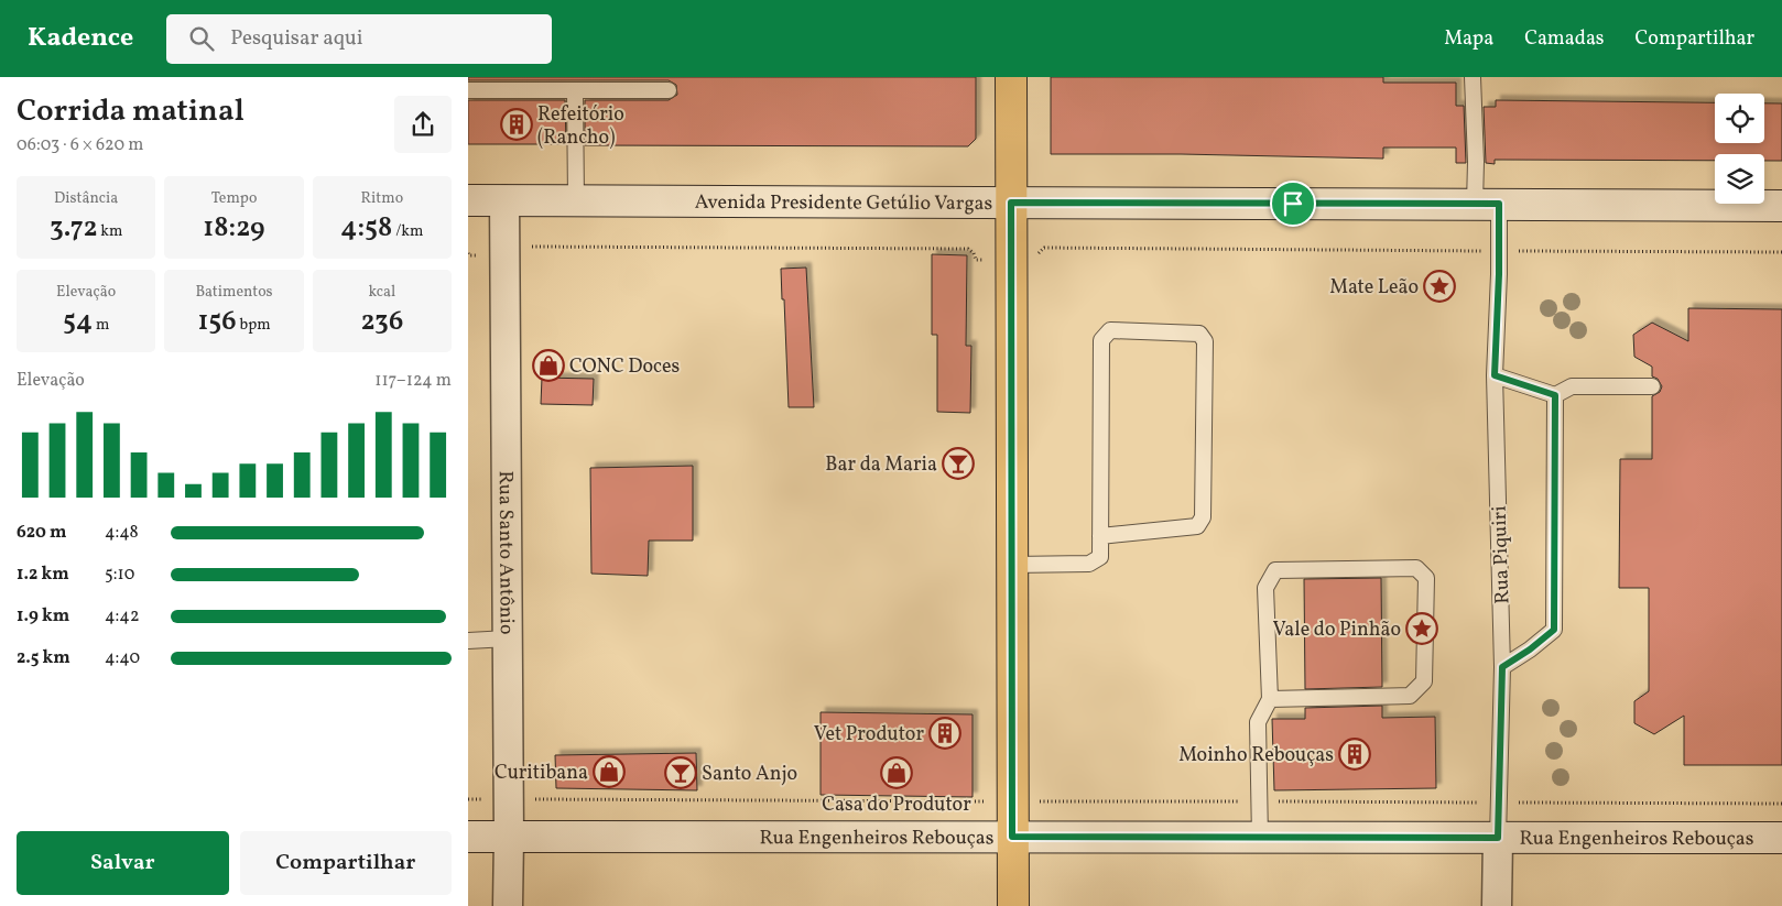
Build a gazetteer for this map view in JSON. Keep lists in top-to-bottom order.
{
  "streets": {
    "main road": ["Avenida Presidente Getúlio Vargas", "Rua Engenheiros Rebouças"],
    "street": ["Rua Santo Antônio", "Rua Piquiri"]
  },
  "crossings": [
    ["Avenida Presidente Getúlio Vargas", "Rua Santo Antônio"],
    ["Avenida Presidente Getúlio Vargas", "Rua Piquiri"],
    ["Rua Santo Antônio", "Rua Engenheiros Rebouças"],
    ["Rua Piquiri", "Rua Engenheiros Rebouças"]
  ],
  "places": {
    "building": ["Refeitório (Rancho)", "Vet Produtor", "Moinho Rebouças"],
    "place": ["Mate Leão", "Vale do Pinhão"],
    "shop": ["CONC Doces", "Curitibana", "Casa do Produtor"],
    "bar": ["Bar da Maria", "Santo Anjo"]
  },
  "page": {
    "header": "Kadence",
    "search": "Pesquisar aqui",
    "nav": ["Mapa", "Camadas", "Compartilhar"],
    "heading": ["Corrida matinal", "06:03 · 6 × 620 m"],
    "stats": [
      ["Distância", "3.72 km"],
      ["Tempo", "18:29"],
      ["Ritmo", "4:58 /km"],
      ["Elevação", "54 m"],
      ["Batimentos", "156 bpm"],
      ["kcal", "236"]
    ],
    "chart": ["Elevação", "117–124 m"],
    "list": [
      {
        "name": "620 m",
        "note": "4:48"
      },
      {
        "name": "1.2 km",
        "note": "5:10"
      },
      {
        "name": "1.9 km",
        "note": "4:42"
      },
      {
        "name": "2.5 km",
        "note": "4:40"
      }
    ],
    "buttons": ["Salvar", "Compartilhar"]
  }
}
